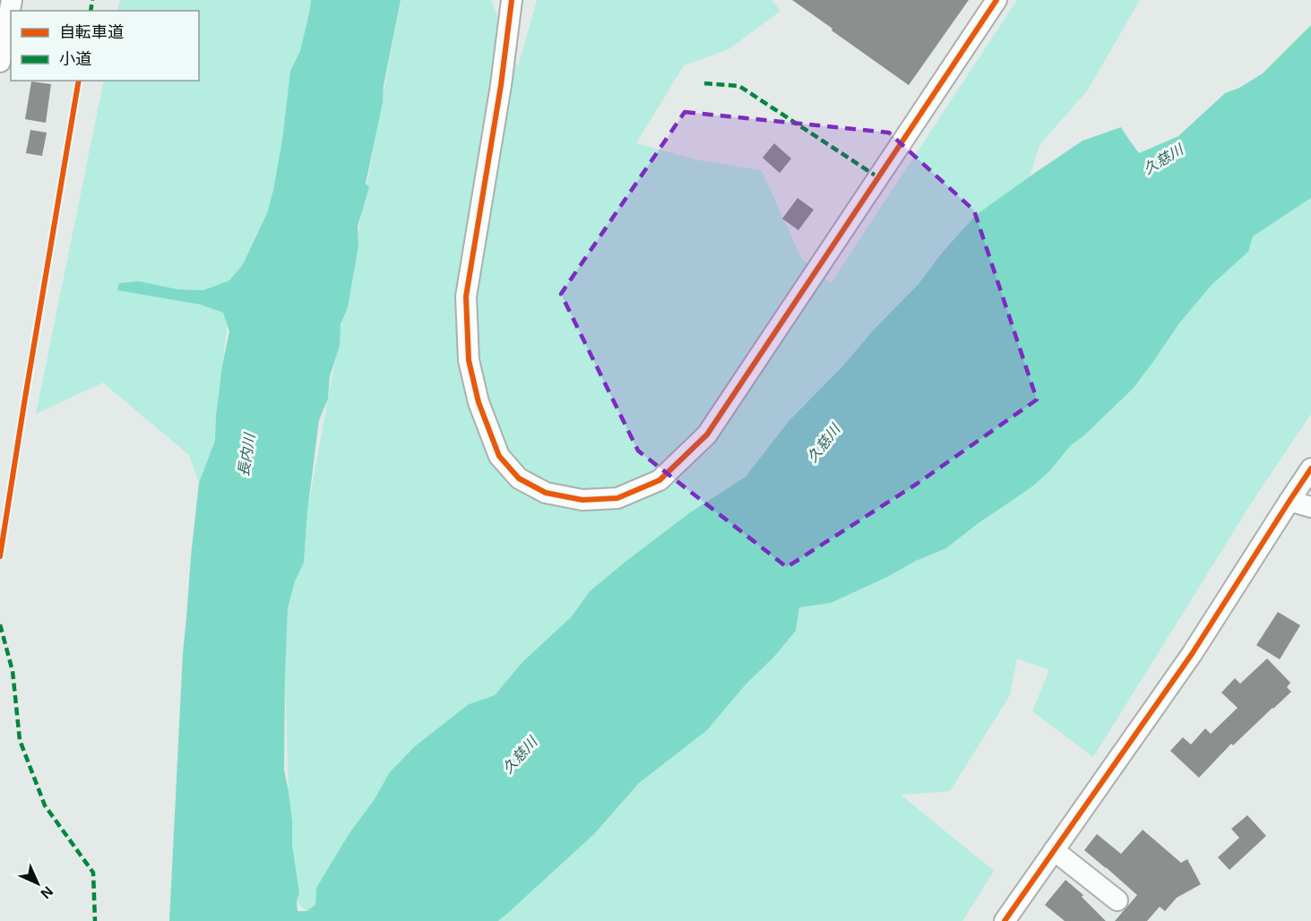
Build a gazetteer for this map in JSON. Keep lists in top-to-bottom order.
{
  "water": ["久慈川", "長内川"],
  "legend": ["自転車道", "小道"],
  "north": "bottom right"
}
